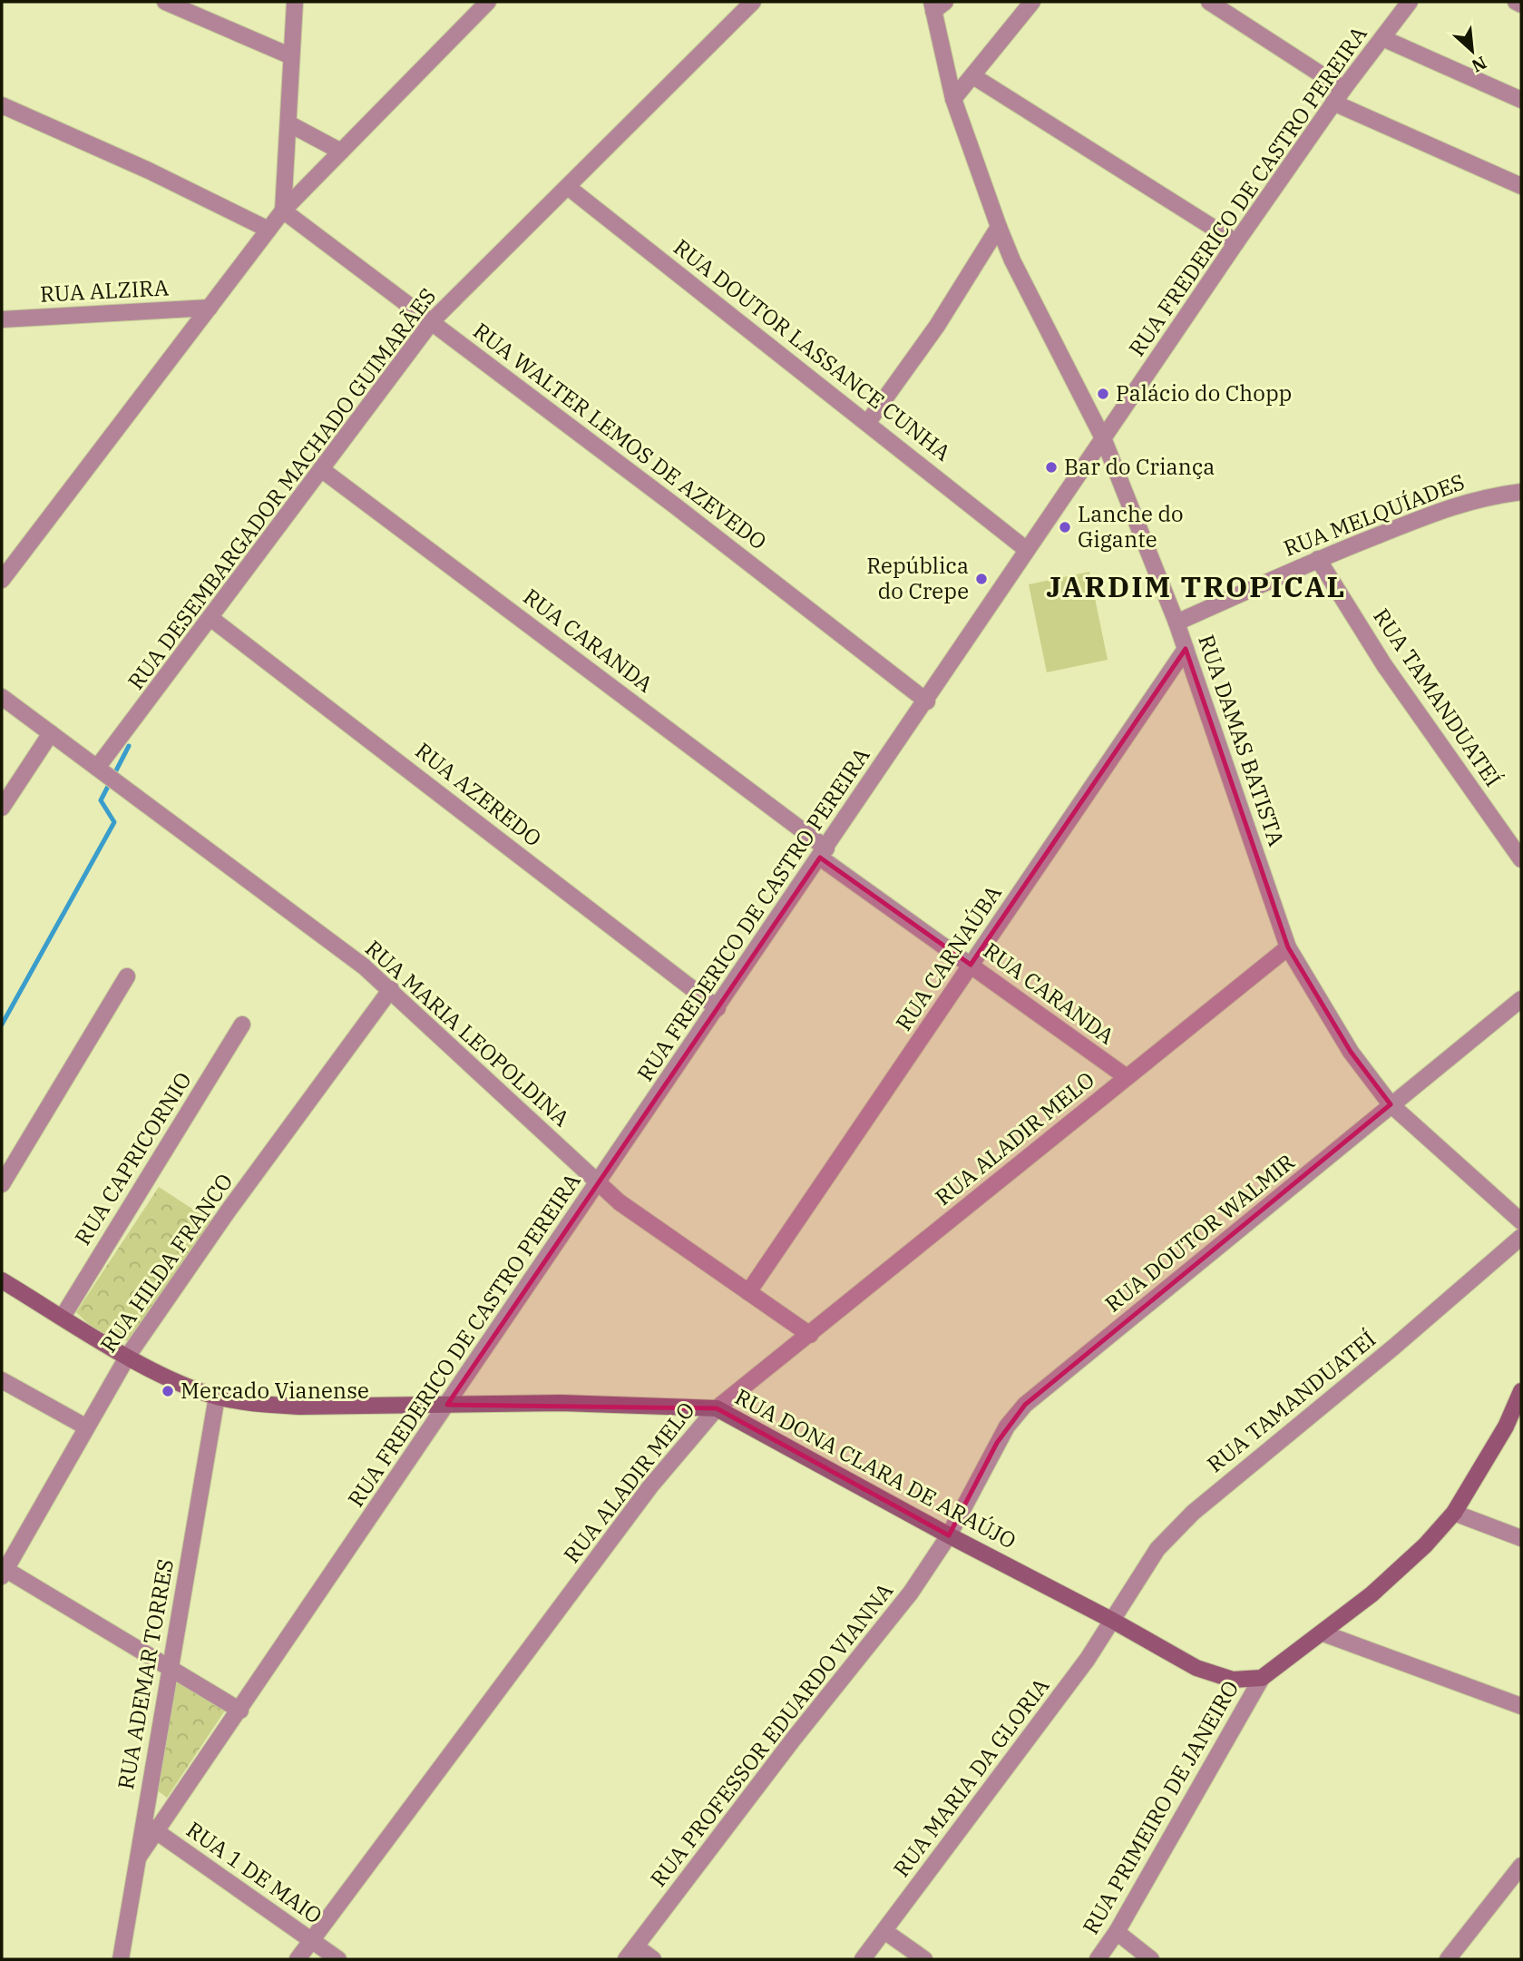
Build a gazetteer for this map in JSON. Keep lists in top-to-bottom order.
{
  "streets": {
    "main road": ["RUA DONA CLARA DE ARAÚJO"],
    "street": [
      "RUA FREDERICO DE CASTRO PEREIRA",
      "RUA ALZIRA",
      "RUA DOUTOR LASSANCE CUNHA",
      "RUA WALTER LEMOS DE AZEVEDO",
      "RUA DESEMBARGADOR MACHADO GUIMARÃES",
      "RUA MELQUÍADES",
      "RUA CARANDA",
      "RUA TAMANDUATEÍ",
      "RUA DAMAS BATISTA",
      "RUA AZEREDO",
      "RUA CARNAÚBA",
      "RUA MARIA LEOPOLDINA",
      "RUA ALADIR MELO",
      "RUA CAPRICORNIO",
      "RUA DOUTOR WALMIR",
      "RUA HILDA FRANCO",
      "RUA ADEMAR TORRES",
      "RUA PROFESSOR EDUARDO VIANNA",
      "RUA MARIA DA GLORIA",
      "RUA PRIMEIRO DE JANEIRO",
      "RUA 1 DE MAIO"
    ]
  },
  "crossings": [
    ["RUA FREDERICO DE CASTRO PEREIRA", "RUA DOUTOR LASSANCE CUNHA"],
    ["RUA FREDERICO DE CASTRO PEREIRA", "RUA WALTER LEMOS DE AZEVEDO"],
    ["RUA FREDERICO DE CASTRO PEREIRA", "RUA CARANDA"],
    ["RUA FREDERICO DE CASTRO PEREIRA", "RUA DAMAS BATISTA"],
    ["RUA FREDERICO DE CASTRO PEREIRA", "RUA AZEREDO"],
    ["RUA FREDERICO DE CASTRO PEREIRA", "RUA MARIA LEOPOLDINA"],
    ["RUA FREDERICO DE CASTRO PEREIRA", "RUA DONA CLARA DE ARAÚJO"],
    ["RUA FREDERICO DE CASTRO PEREIRA", "RUA ADEMAR TORRES"],
    ["RUA FREDERICO DE CASTRO PEREIRA", "RUA 1 DE MAIO"],
    ["RUA DOUTOR LASSANCE CUNHA", "RUA DESEMBARGADOR MACHADO GUIMARÃES"],
    ["RUA WALTER LEMOS DE AZEVEDO", "RUA DESEMBARGADOR MACHADO GUIMARÃES"],
    ["RUA DESEMBARGADOR MACHADO GUIMARÃES", "RUA CARANDA"],
    ["RUA DESEMBARGADOR MACHADO GUIMARÃES", "RUA AZEREDO"],
    ["RUA DESEMBARGADOR MACHADO GUIMARÃES", "RUA MARIA LEOPOLDINA"],
    ["RUA MELQUÍADES", "RUA TAMANDUATEÍ"],
    ["RUA MELQUÍADES", "RUA DAMAS BATISTA"],
    ["RUA CARANDA", "RUA CARNAÚBA"],
    ["RUA CARANDA", "RUA ALADIR MELO"],
    ["RUA TAMANDUATEÍ", "RUA DONA CLARA DE ARAÚJO"],
    ["RUA TAMANDUATEÍ", "RUA MARIA DA GLORIA"],
    ["RUA DAMAS BATISTA", "RUA CARNAÚBA"],
    ["RUA DAMAS BATISTA", "RUA ALADIR MELO"],
    ["RUA DAMAS BATISTA", "RUA DOUTOR WALMIR"],
    ["RUA CARNAÚBA", "RUA MARIA LEOPOLDINA"],
    ["RUA MARIA LEOPOLDINA", "RUA ALADIR MELO"],
    ["RUA MARIA LEOPOLDINA", "RUA HILDA FRANCO"],
    ["RUA ALADIR MELO", "RUA DONA CLARA DE ARAÚJO"],
    ["RUA ALADIR MELO", "RUA 1 DE MAIO"],
    ["RUA CAPRICORNIO", "RUA DONA CLARA DE ARAÚJO"],
    ["RUA DOUTOR WALMIR", "RUA DONA CLARA DE ARAÚJO"],
    ["RUA DOUTOR WALMIR", "RUA PROFESSOR EDUARDO VIANNA"],
    ["RUA HILDA FRANCO", "RUA DONA CLARA DE ARAÚJO"],
    ["RUA DONA CLARA DE ARAÚJO", "RUA ADEMAR TORRES"],
    ["RUA DONA CLARA DE ARAÚJO", "RUA PROFESSOR EDUARDO VIANNA"],
    ["RUA DONA CLARA DE ARAÚJO", "RUA MARIA DA GLORIA"],
    ["RUA DONA CLARA DE ARAÚJO", "RUA PRIMEIRO DE JANEIRO"],
    ["RUA ADEMAR TORRES", "RUA 1 DE MAIO"]
  ],
  "districts": ["JARDIM TROPICAL"],
  "places": [
    "Palácio do Chopp",
    "Bar do Criança",
    "Lanche do Gigante",
    "República do Crepe",
    "Mercado Vianense"
  ],
  "north": "bottom right"
}
